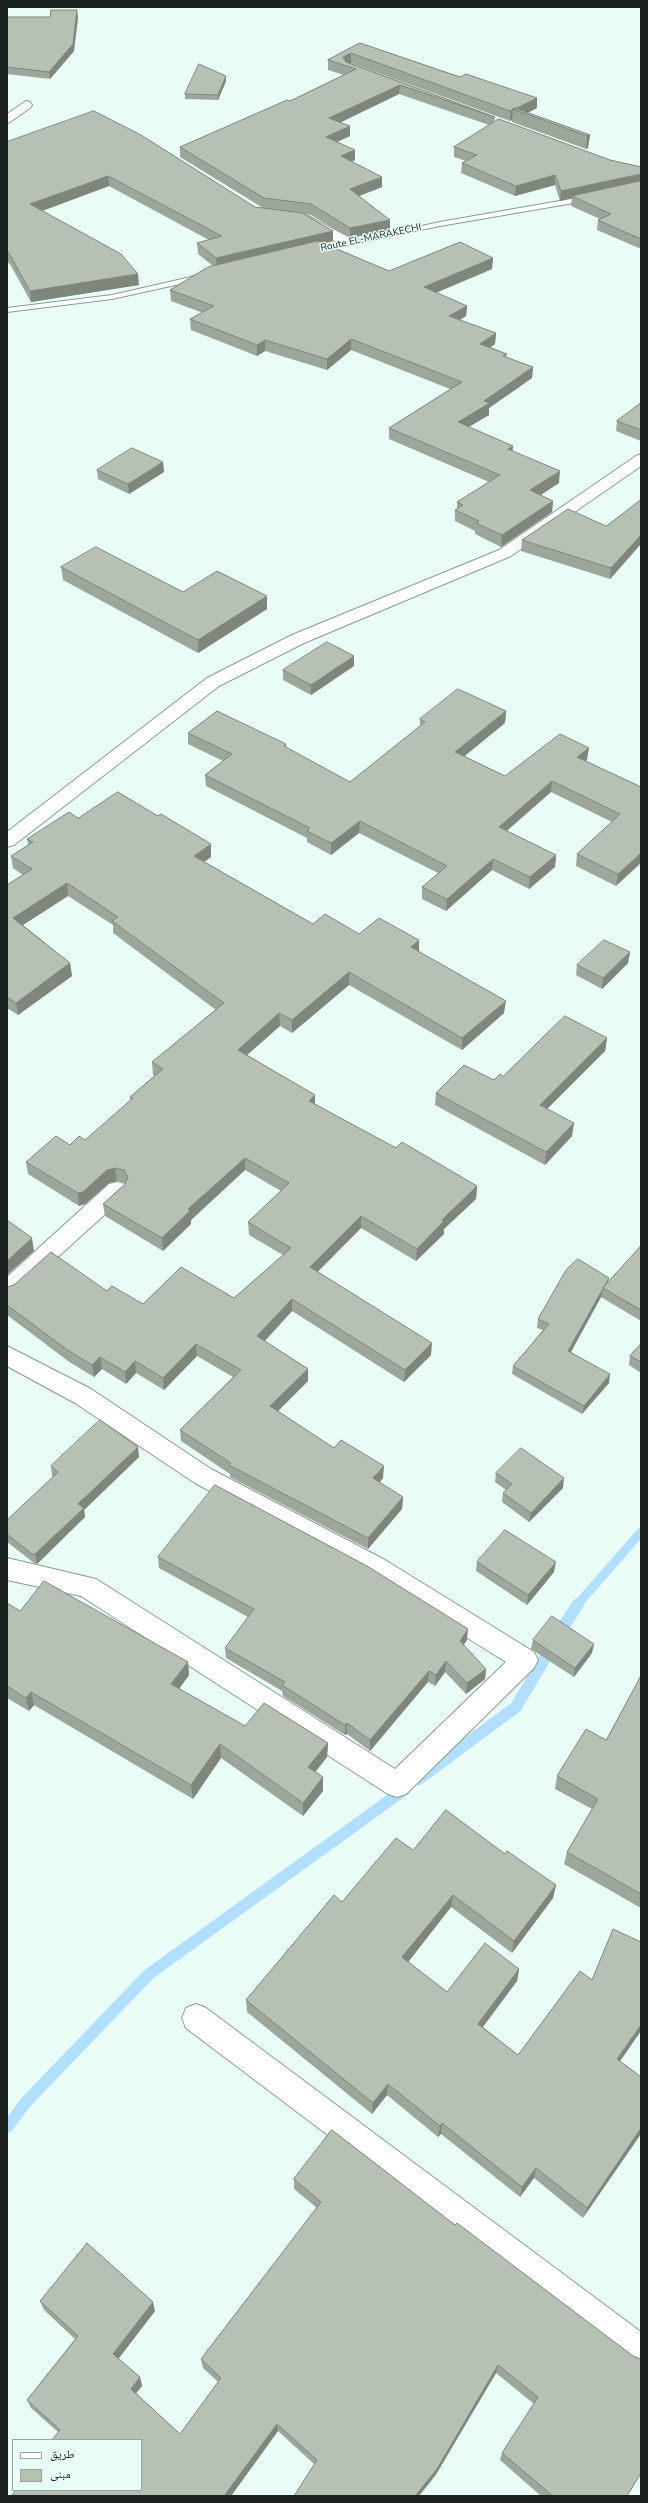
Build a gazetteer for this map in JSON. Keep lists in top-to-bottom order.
{
  "streets": {
    "lane": ["Route EL-MARAKECHI"]
  },
  "legend": ["طريق", "مبنى"]
}
